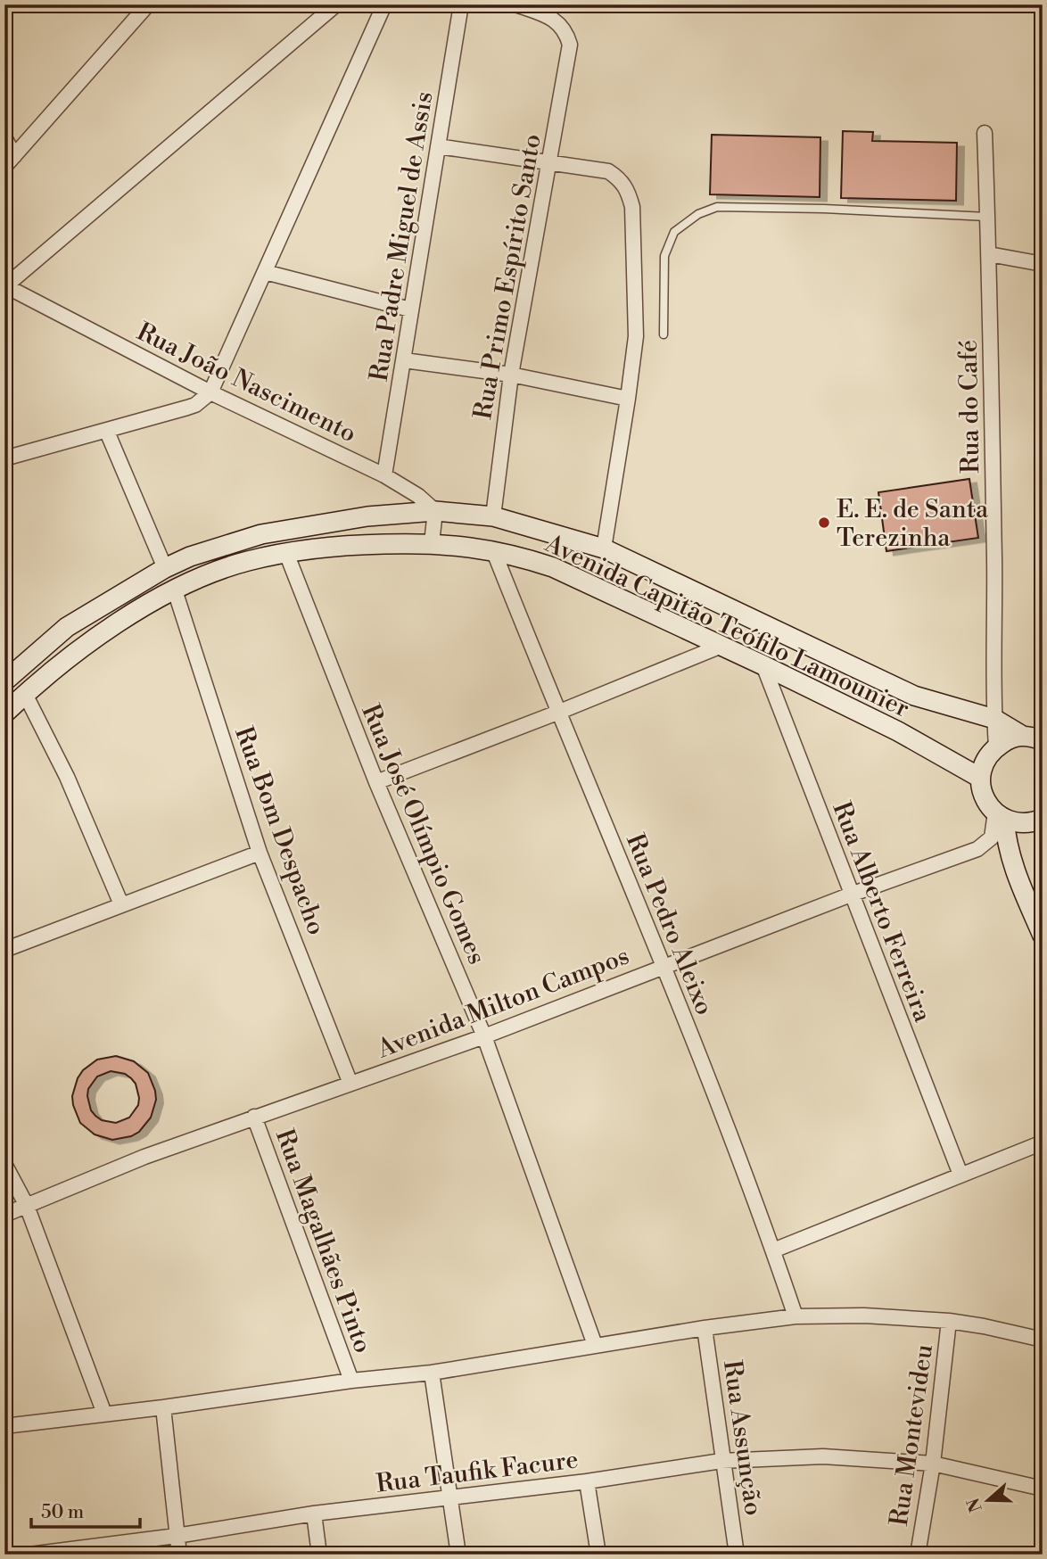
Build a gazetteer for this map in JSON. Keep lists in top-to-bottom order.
{
  "streets": {
    "main road": ["Avenida Capitão Teófilo Lamounier"],
    "street": [
      "Rua Padre Miguel de Assis",
      "Rua Primo Espírito Santo",
      "Rua João Nascimento",
      "Rua do Café",
      "Rua Bom Despacho",
      "Rua José Olímpio Gomes",
      "Rua Alberto Ferreira",
      "Rua Pedro Aleixo",
      "Avenida Milton Campos",
      "Rua Magalhães Pinto",
      "Rua Montevideu",
      "Rua Assunção",
      "Rua Taufik Facure"
    ]
  },
  "crossings": [
    ["Rua Padre Miguel de Assis", "Rua João Nascimento"],
    ["Rua Primo Espírito Santo", "Avenida Capitão Teófilo Lamounier"],
    ["Rua João Nascimento", "Avenida Capitão Teófilo Lamounier"],
    ["Rua do Café", "Avenida Capitão Teófilo Lamounier"],
    ["Avenida Capitão Teófilo Lamounier", "Rua Bom Despacho"],
    ["Avenida Capitão Teófilo Lamounier", "Rua José Olímpio Gomes"],
    ["Avenida Capitão Teófilo Lamounier", "Rua Alberto Ferreira"],
    ["Avenida Capitão Teófilo Lamounier", "Rua Pedro Aleixo"],
    ["Rua Bom Despacho", "Avenida Milton Campos"],
    ["Rua José Olímpio Gomes", "Avenida Milton Campos"],
    ["Rua Alberto Ferreira", "Avenida Milton Campos"],
    ["Rua Pedro Aleixo", "Avenida Milton Campos"],
    ["Avenida Milton Campos", "Rua Magalhães Pinto"],
    ["Rua Montevideu", "Rua Taufik Facure"],
    ["Rua Assunção", "Rua Taufik Facure"]
  ],
  "places": ["E. E. de Santa Terezinha"],
  "scale_bar": "50 m",
  "north": "left"
}
